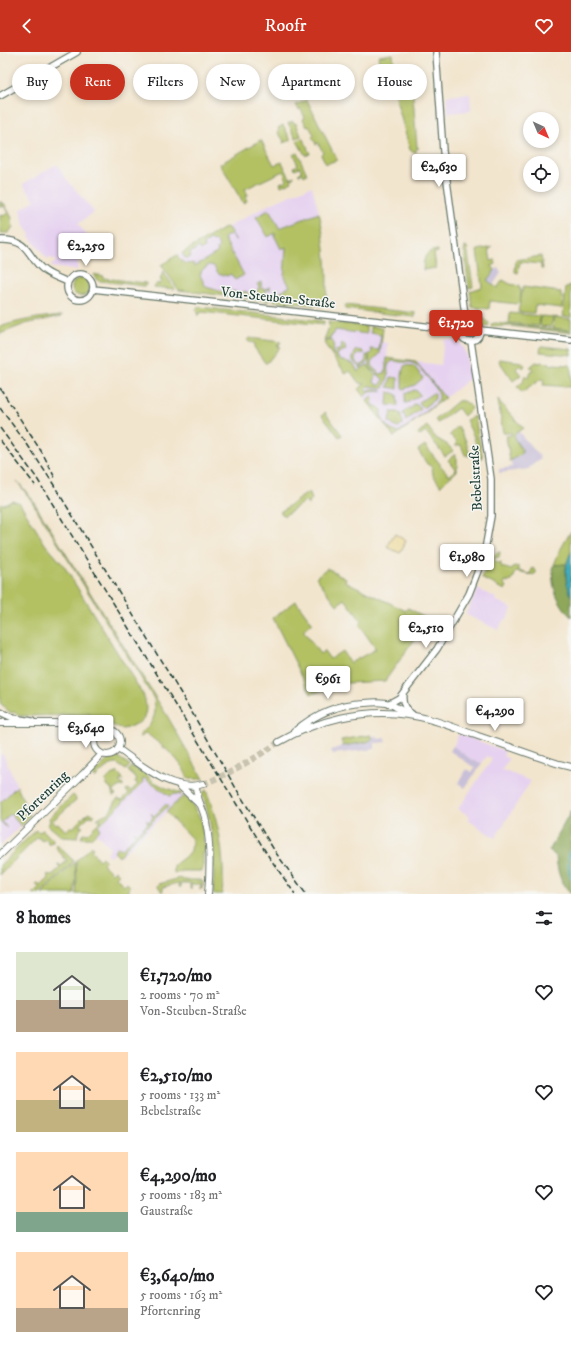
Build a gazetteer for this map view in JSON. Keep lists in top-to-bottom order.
{
  "streets": {
    "main road": ["Pfortenring"],
    "street": ["Von-Steuben-Straße", "Bebelstraße"]
  },
  "crossings": [
    ["Von-Steuben-Straße", "Bebelstraße"]
  ],
  "north": "bottom right",
  "page": {
    "header": "Roofr",
    "chip": [
      "Buy",
      "Rent",
      "Filters",
      "New",
      "Apartment",
      "House"
    ],
    "price": [
      "€2,630",
      "€2,250",
      "€1,720",
      "€1,980",
      "€2,510",
      "€961",
      "€4,290",
      "€3,640"
    ],
    "heading": "8 homes",
    "list": [
      {
        "name": "€1,720/mo",
        "note": "2 rooms · 70 m² · Von-Steuben-Straße"
      },
      {
        "name": "€2,510/mo",
        "note": "5 rooms · 133 m² · Bebelstraße"
      },
      {
        "name": "€4,290/mo",
        "note": "5 rooms · 183 m² · Gaustraße"
      },
      {
        "name": "€3,640/mo",
        "note": "5 rooms · 163 m² · Pfortenring"
      }
    ]
  }
}
